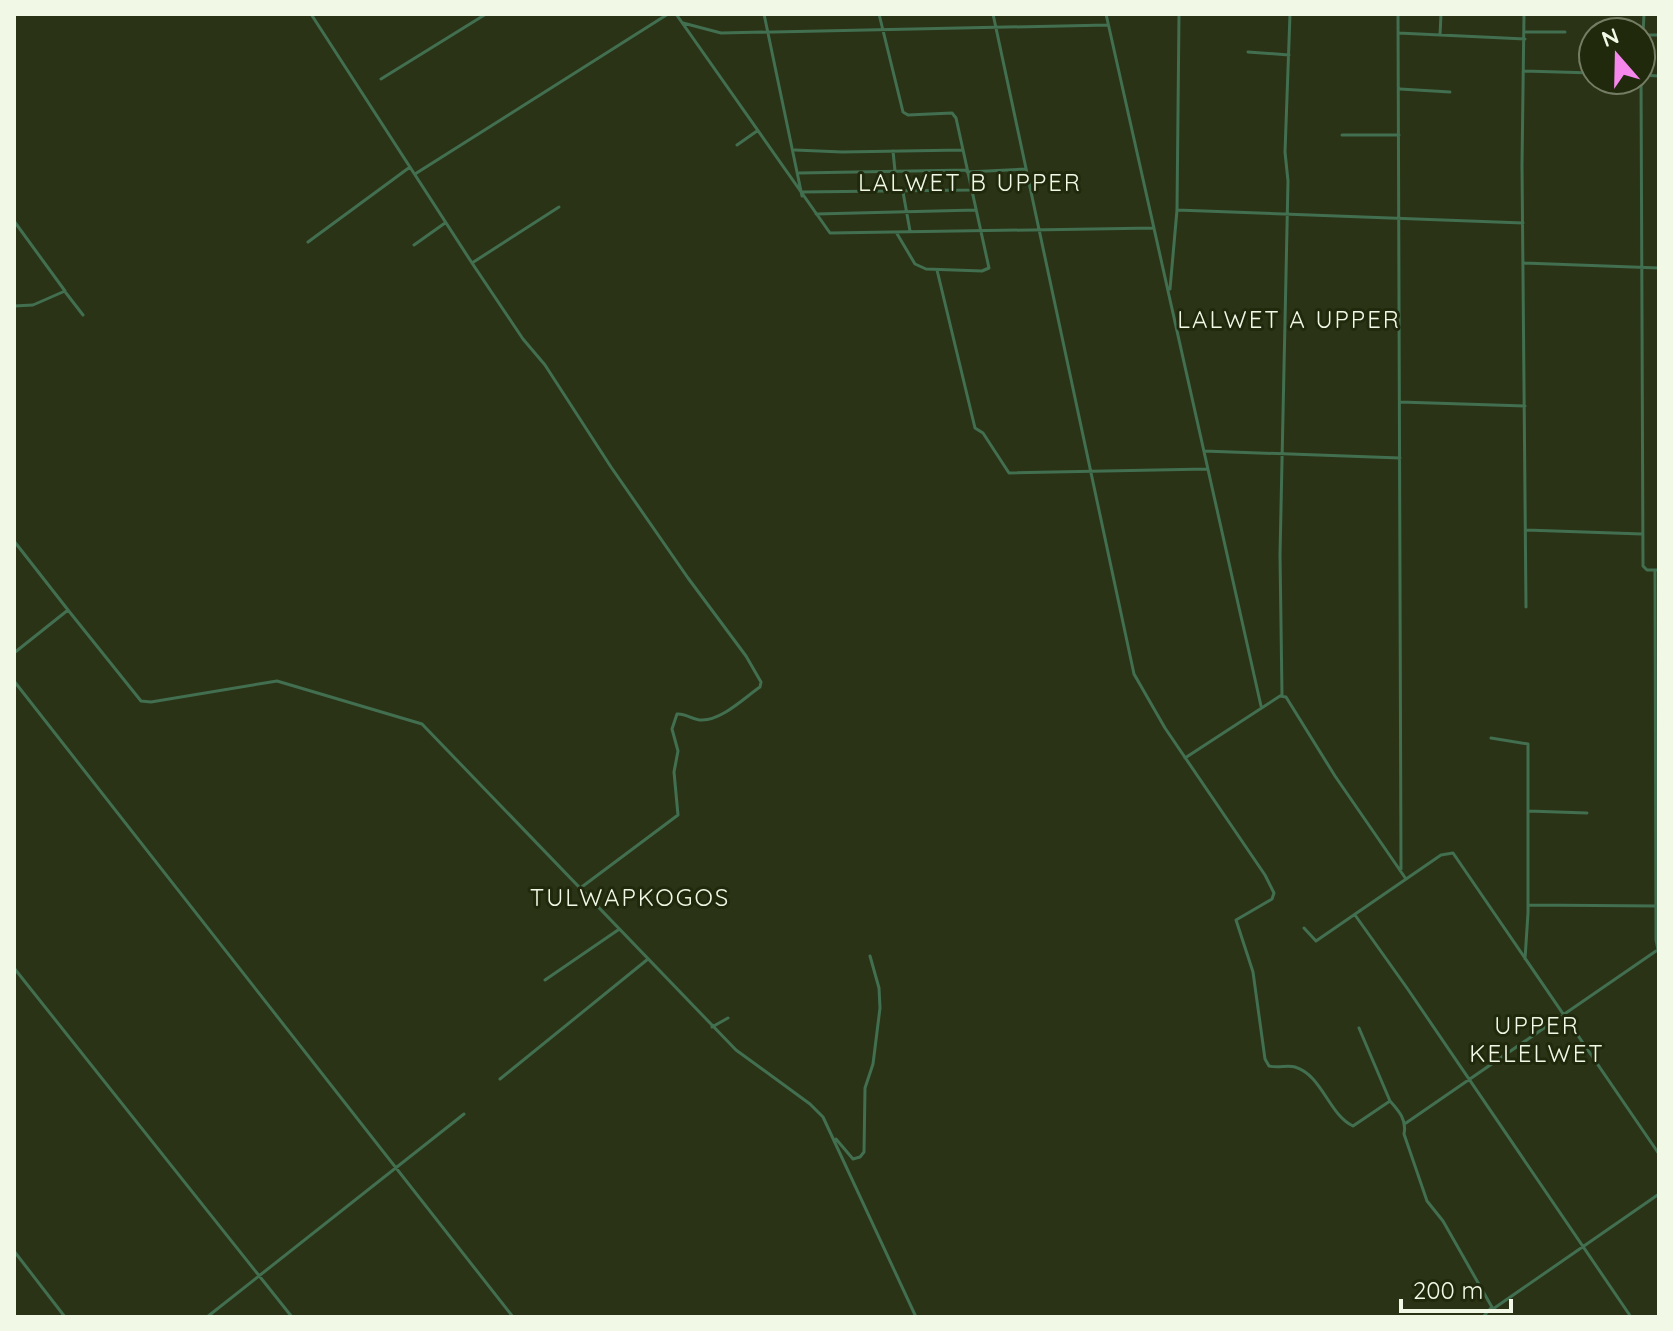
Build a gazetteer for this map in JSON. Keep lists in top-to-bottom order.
{
  "districts": [
    "LALWET B UPPER",
    "LALWET A UPPER",
    "TULWAPKOGOS",
    "UPPER KELELWET"
  ],
  "scale_bar": "200 m",
  "north": "top"
}
